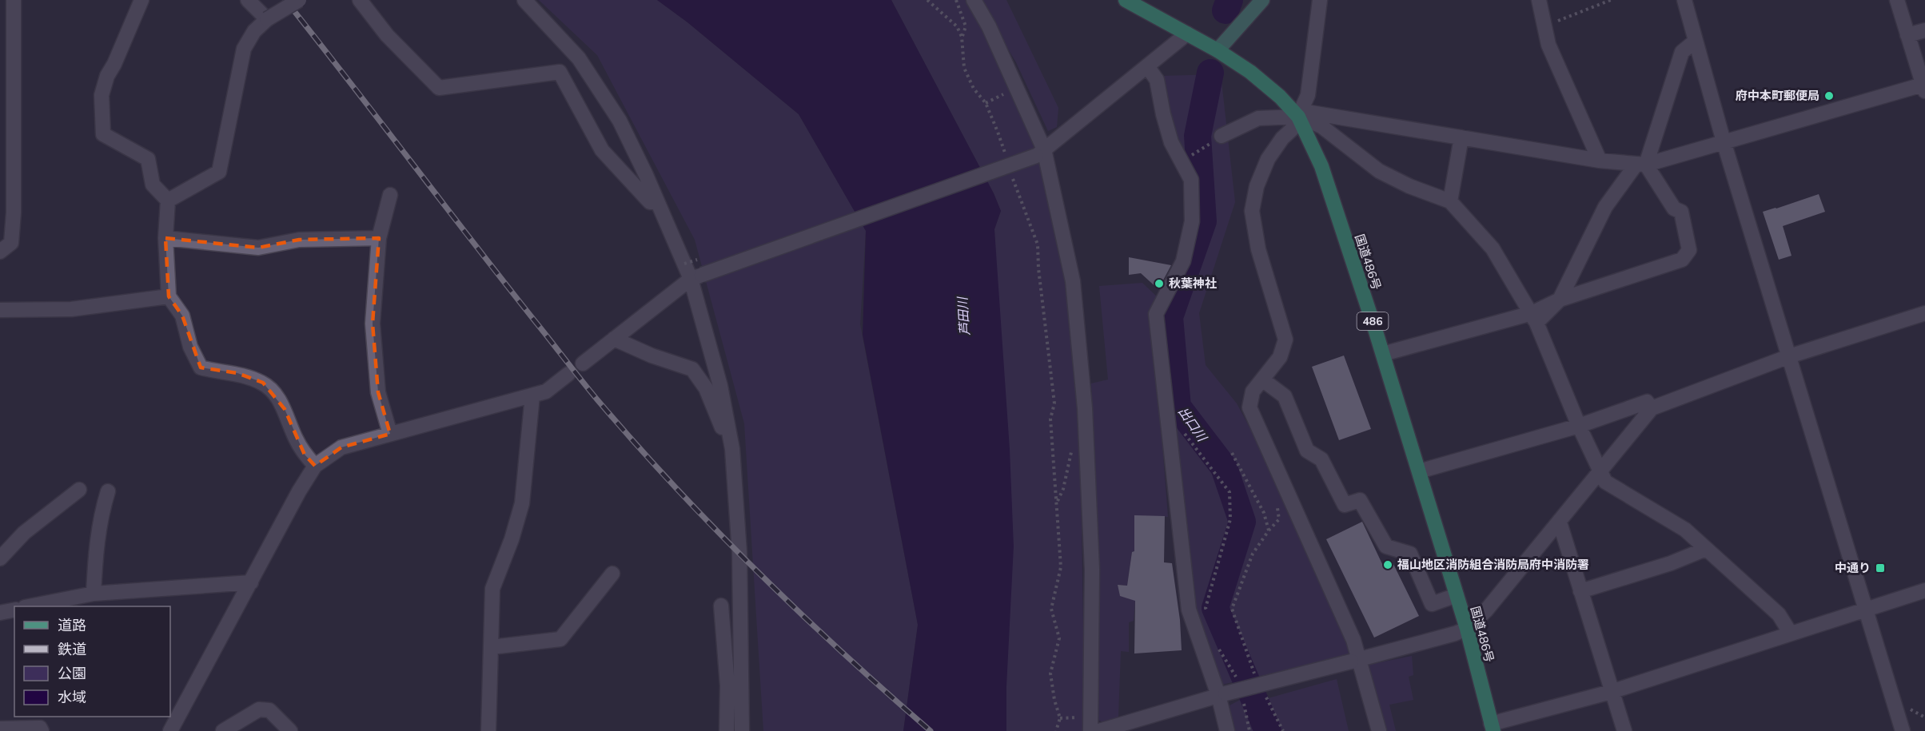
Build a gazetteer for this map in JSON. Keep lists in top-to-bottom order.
{
  "streets": {
    "highway": ["国道486号", "486"]
  },
  "water": ["芦田川", "出口川"],
  "places": {
    "other": ["府中本町郵便局", "秋葉神社", "福山地区消防組合消防局府中消防署"],
    "transit": ["中通り"]
  },
  "legend": [
    "道路",
    "鉄道",
    "公園",
    "水域"
  ]
}
